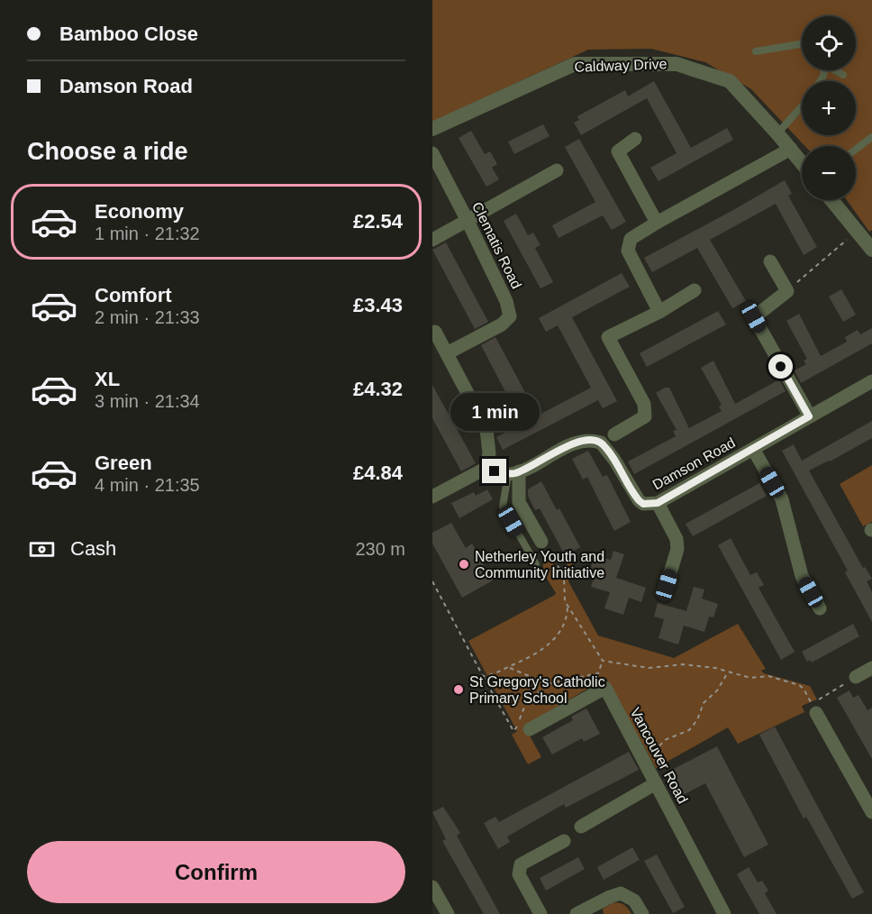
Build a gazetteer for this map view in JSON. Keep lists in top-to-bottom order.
{
  "streets": {
    "street": [
      "Caldway Drive",
      "Clematis Road",
      "Damson Road",
      "Vancouver Road"
    ]
  },
  "places": ["Netherley Youth and Community Initiative", "St Gregory's Catholic Primary School"],
  "page": {
    "banner": ["Bamboo Close", "Damson Road"],
    "map_buttons": ["+", "−"],
    "heading": "Choose a ride",
    "list": [
      {
        "name": "Economy",
        "note": "1 min · 21:32",
        "value": "£2.54"
      },
      {
        "name": "Comfort",
        "note": "2 min · 21:33",
        "value": "£3.43"
      },
      {
        "name": "XL",
        "note": "3 min · 21:34",
        "value": "£4.32"
      },
      {
        "name": "Green",
        "note": "4 min · 21:35",
        "value": "£4.84"
      }
    ],
    "bubble": "1 min",
    "pay": ["Cash", "230 m"],
    "buttons": "Confirm"
  }
}
